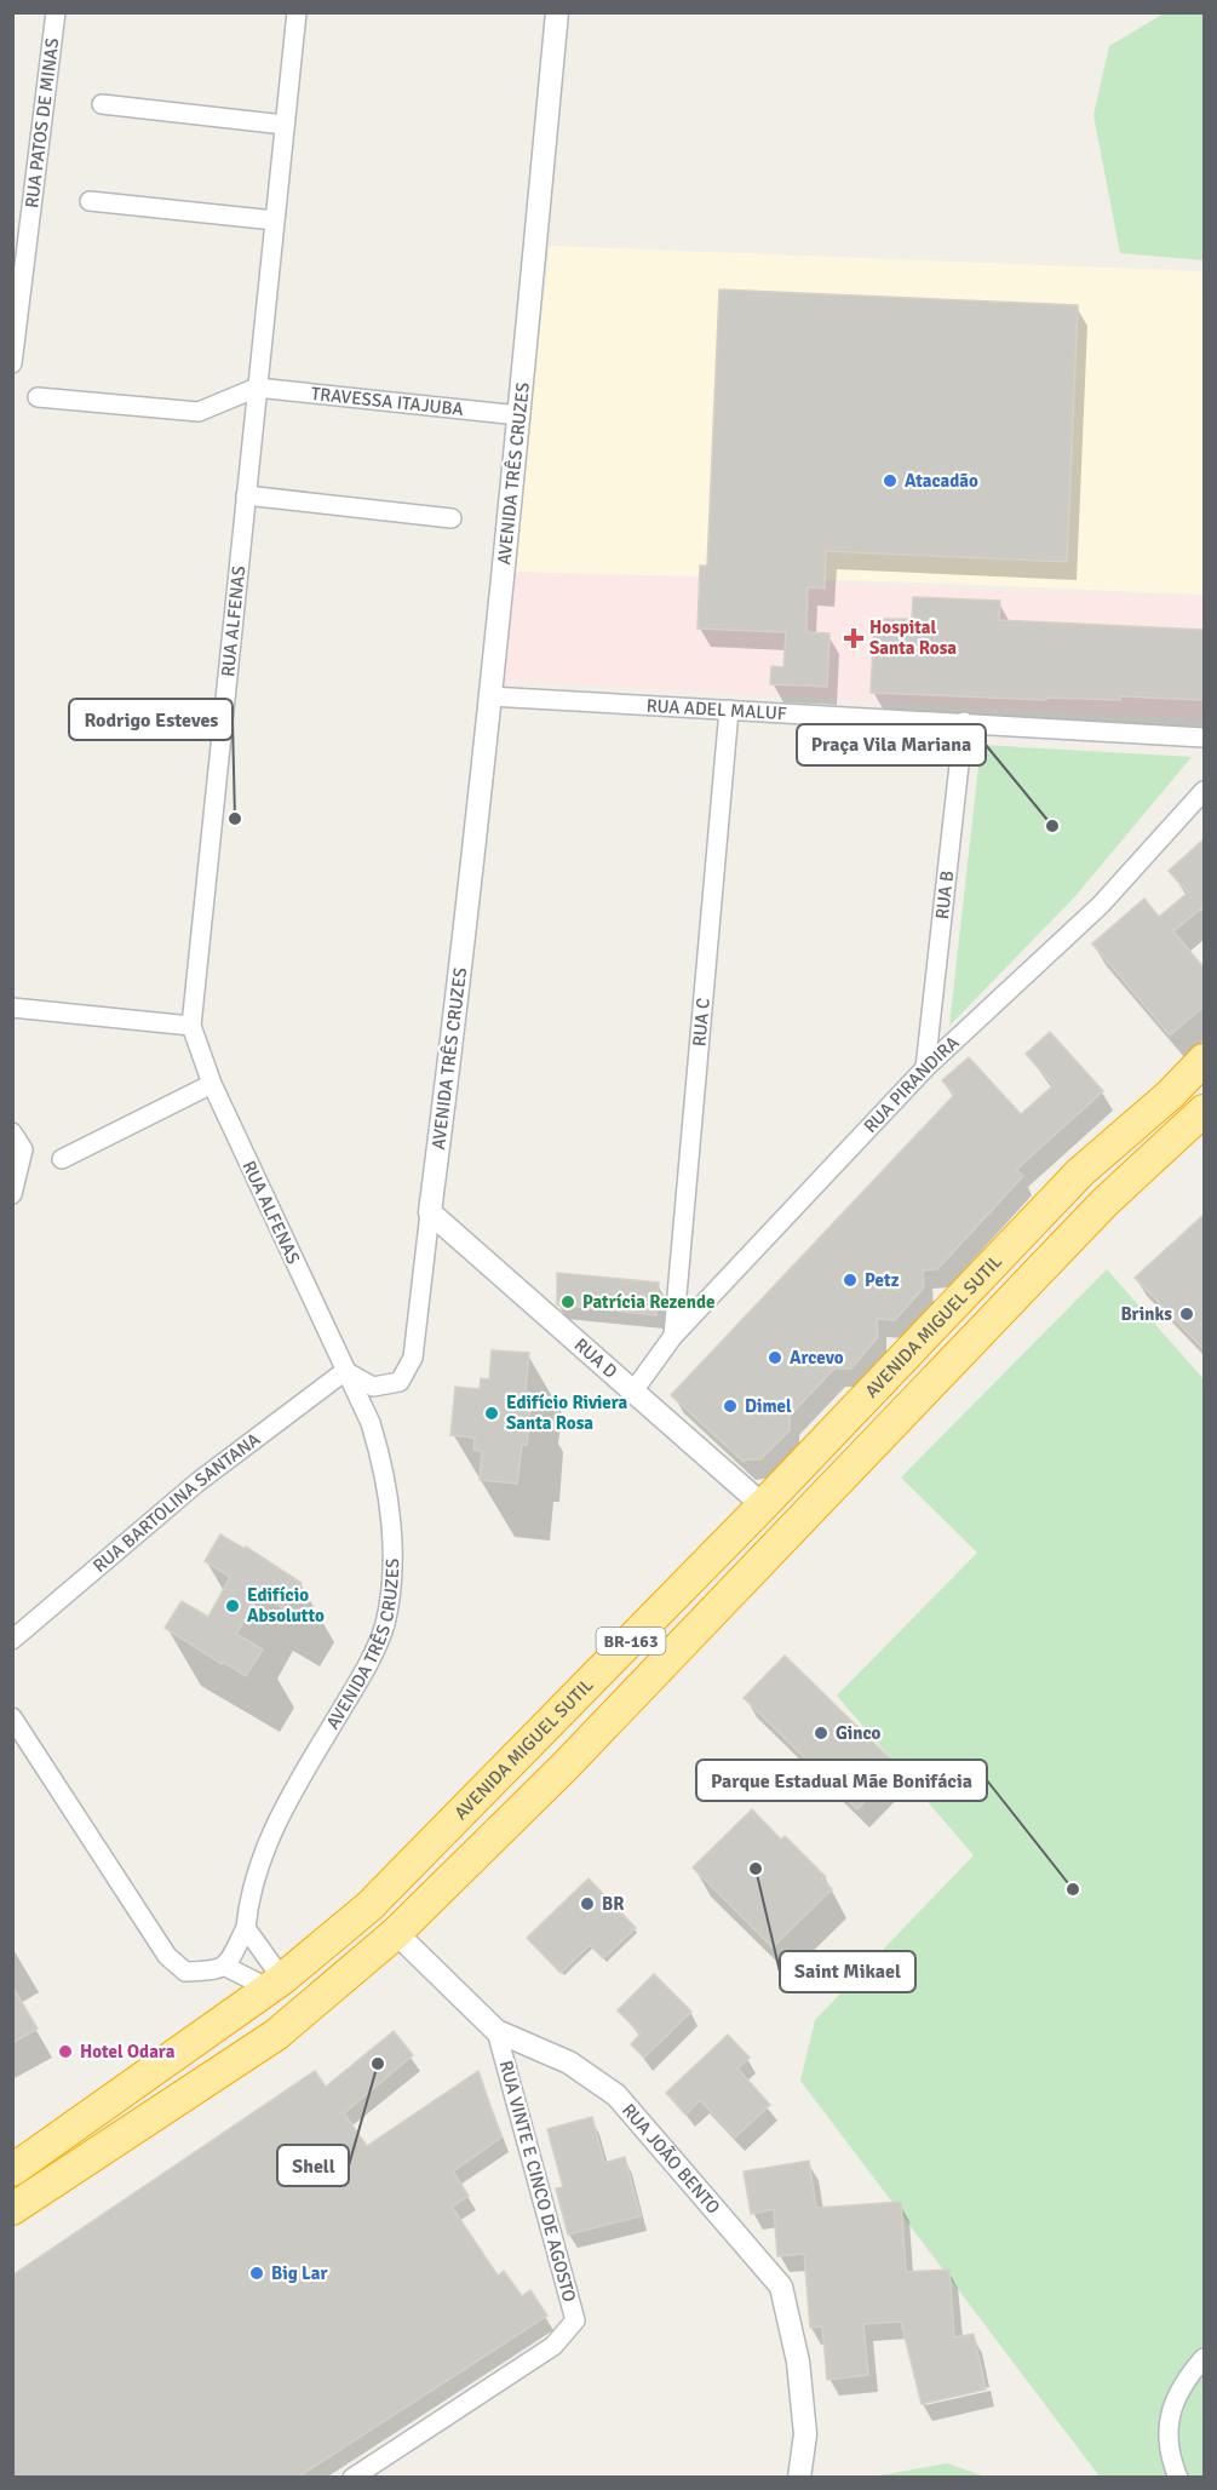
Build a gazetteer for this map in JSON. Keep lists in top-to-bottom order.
{
  "streets": {
    "highway": ["AVENIDA MIGUEL SUTIL", "BR-163"],
    "street": [
      "RUA PATOS DE MINAS",
      "TRAVESSA ITAJUBA",
      "AVENIDA TRÊS CRUZES",
      "RUA ALFENAS",
      "RUA ADEL MALUF",
      "RUA B",
      "RUA C",
      "RUA PIRANDIRA",
      "RUA D",
      "RUA BARTOLINA SANTANA",
      "RUA JOÃO BENTO",
      "RUA VINTE E CINCO DE AGOSTO"
    ]
  },
  "crossings": [
    ["TRAVESSA ITAJUBA", "AVENIDA TRÊS CRUZES"],
    ["TRAVESSA ITAJUBA", "RUA ALFENAS"],
    ["AVENIDA TRÊS CRUZES", "RUA ALFENAS"],
    ["AVENIDA TRÊS CRUZES", "RUA ADEL MALUF"],
    ["AVENIDA TRÊS CRUZES", "RUA D"],
    ["AVENIDA TRÊS CRUZES", "RUA BARTOLINA SANTANA"],
    ["RUA ALFENAS", "RUA BARTOLINA SANTANA"],
    ["RUA ADEL MALUF", "RUA B"],
    ["RUA ADEL MALUF", "RUA C"],
    ["RUA B", "RUA PIRANDIRA"],
    ["RUA C", "RUA PIRANDIRA"],
    ["RUA PIRANDIRA", "RUA D"],
    ["AVENIDA MIGUEL SUTIL", "RUA D"],
    ["AVENIDA MIGUEL SUTIL", "RUA JOÃO BENTO"],
    ["RUA JOÃO BENTO", "RUA VINTE E CINCO DE AGOSTO"]
  ],
  "places": {
    "other": [
      "Atacadão",
      "Rodrigo Esteves",
      "Praça Vila Mariana",
      "Petz",
      "Patrícia Rezende",
      "Brinks",
      "Arcevo",
      "Dimel",
      "Edifício Riviera Santa Rosa",
      "Edifício Absolutto",
      "Ginco",
      "Saint Mikael",
      "Parque Estadual Mãe Bonifácia",
      "BR",
      "Hotel Odara",
      "Shell",
      "Big Lar"
    ],
    "health": ["Hospital Santa Rosa"]
  }
}
